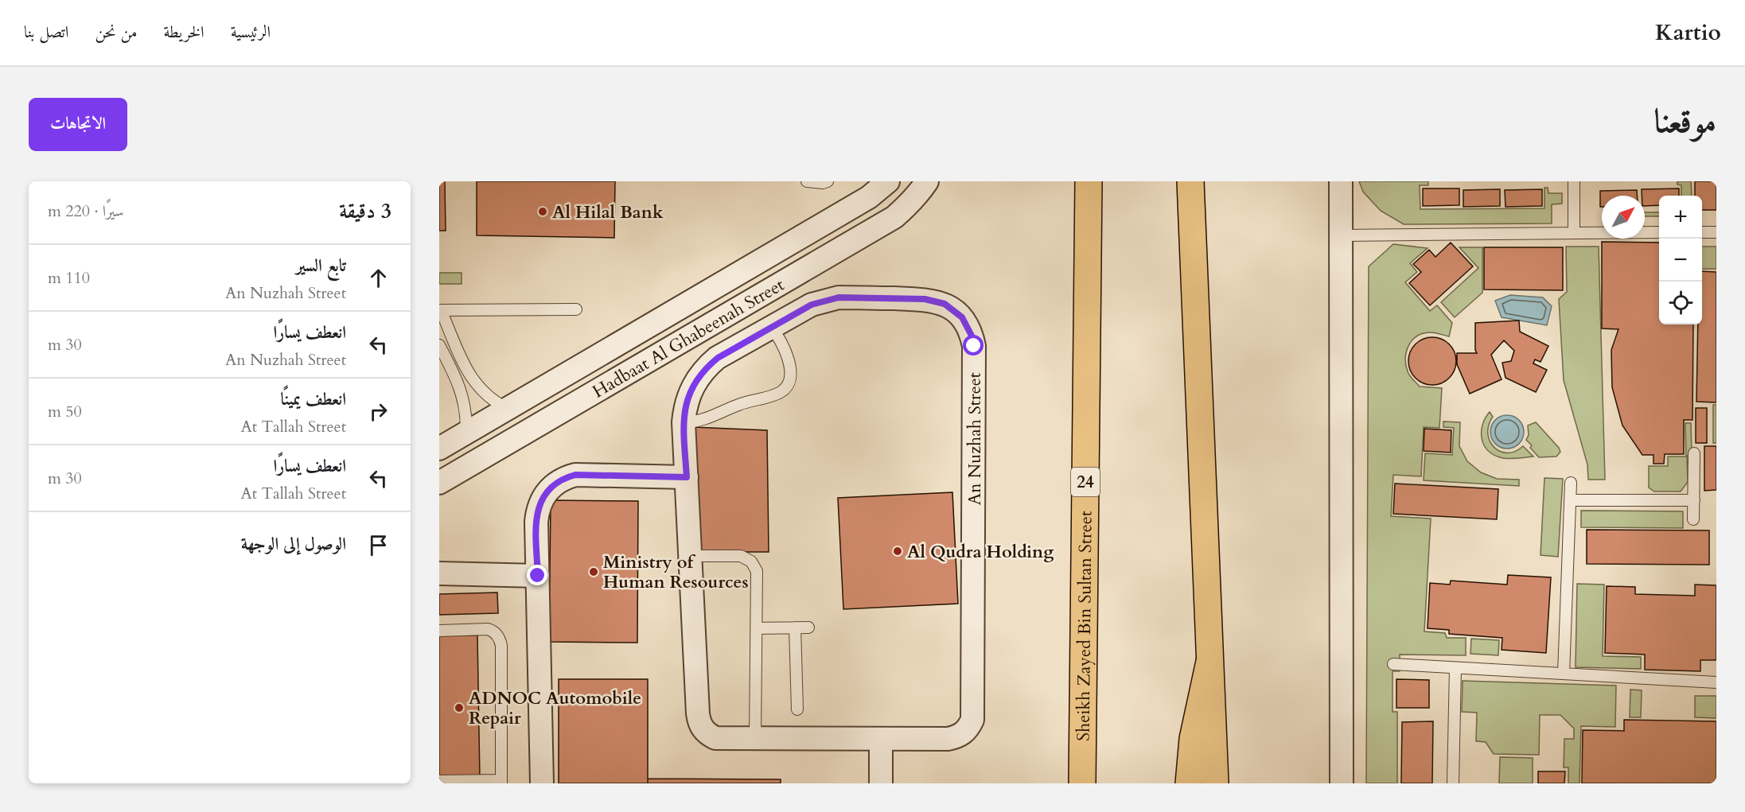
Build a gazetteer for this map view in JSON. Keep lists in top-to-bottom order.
{
  "streets": {
    "highway": ["24", "Sheikh Zayed Bin Sultan Street"],
    "street": ["Hadbaat Al Ghabeenah Street", "An Nuzhah Street"]
  },
  "places": [
    "Al Hilal Bank",
    "Al Qudra Holding",
    "Ministry of Human Resources",
    "ADNOC Automobile Repair"
  ],
  "north": "top right",
  "page": {
    "header": "Kartio",
    "nav": [
      "الرئيسية",
      "الخريطة",
      "من نحن",
      "اتصل بنا"
    ],
    "title": "موقعنا",
    "buttons": "الاتجاهات",
    "heading": ["3 دقيقة", "سيرًا · 220 m"],
    "map_buttons": ["+", "−"],
    "list": [
      ["تابع السير", "An Nuzhah Street", "110 m"],
      ["انعطف يسارًا", "An Nuzhah Street", "30 m"],
      ["انعطف يمينًا", "At Tallah Street", "50 m"],
      ["انعطف يسارًا", "At Tallah Street", "30 m"],
      "الوصول إلى الوجهة"
    ]
  }
}
